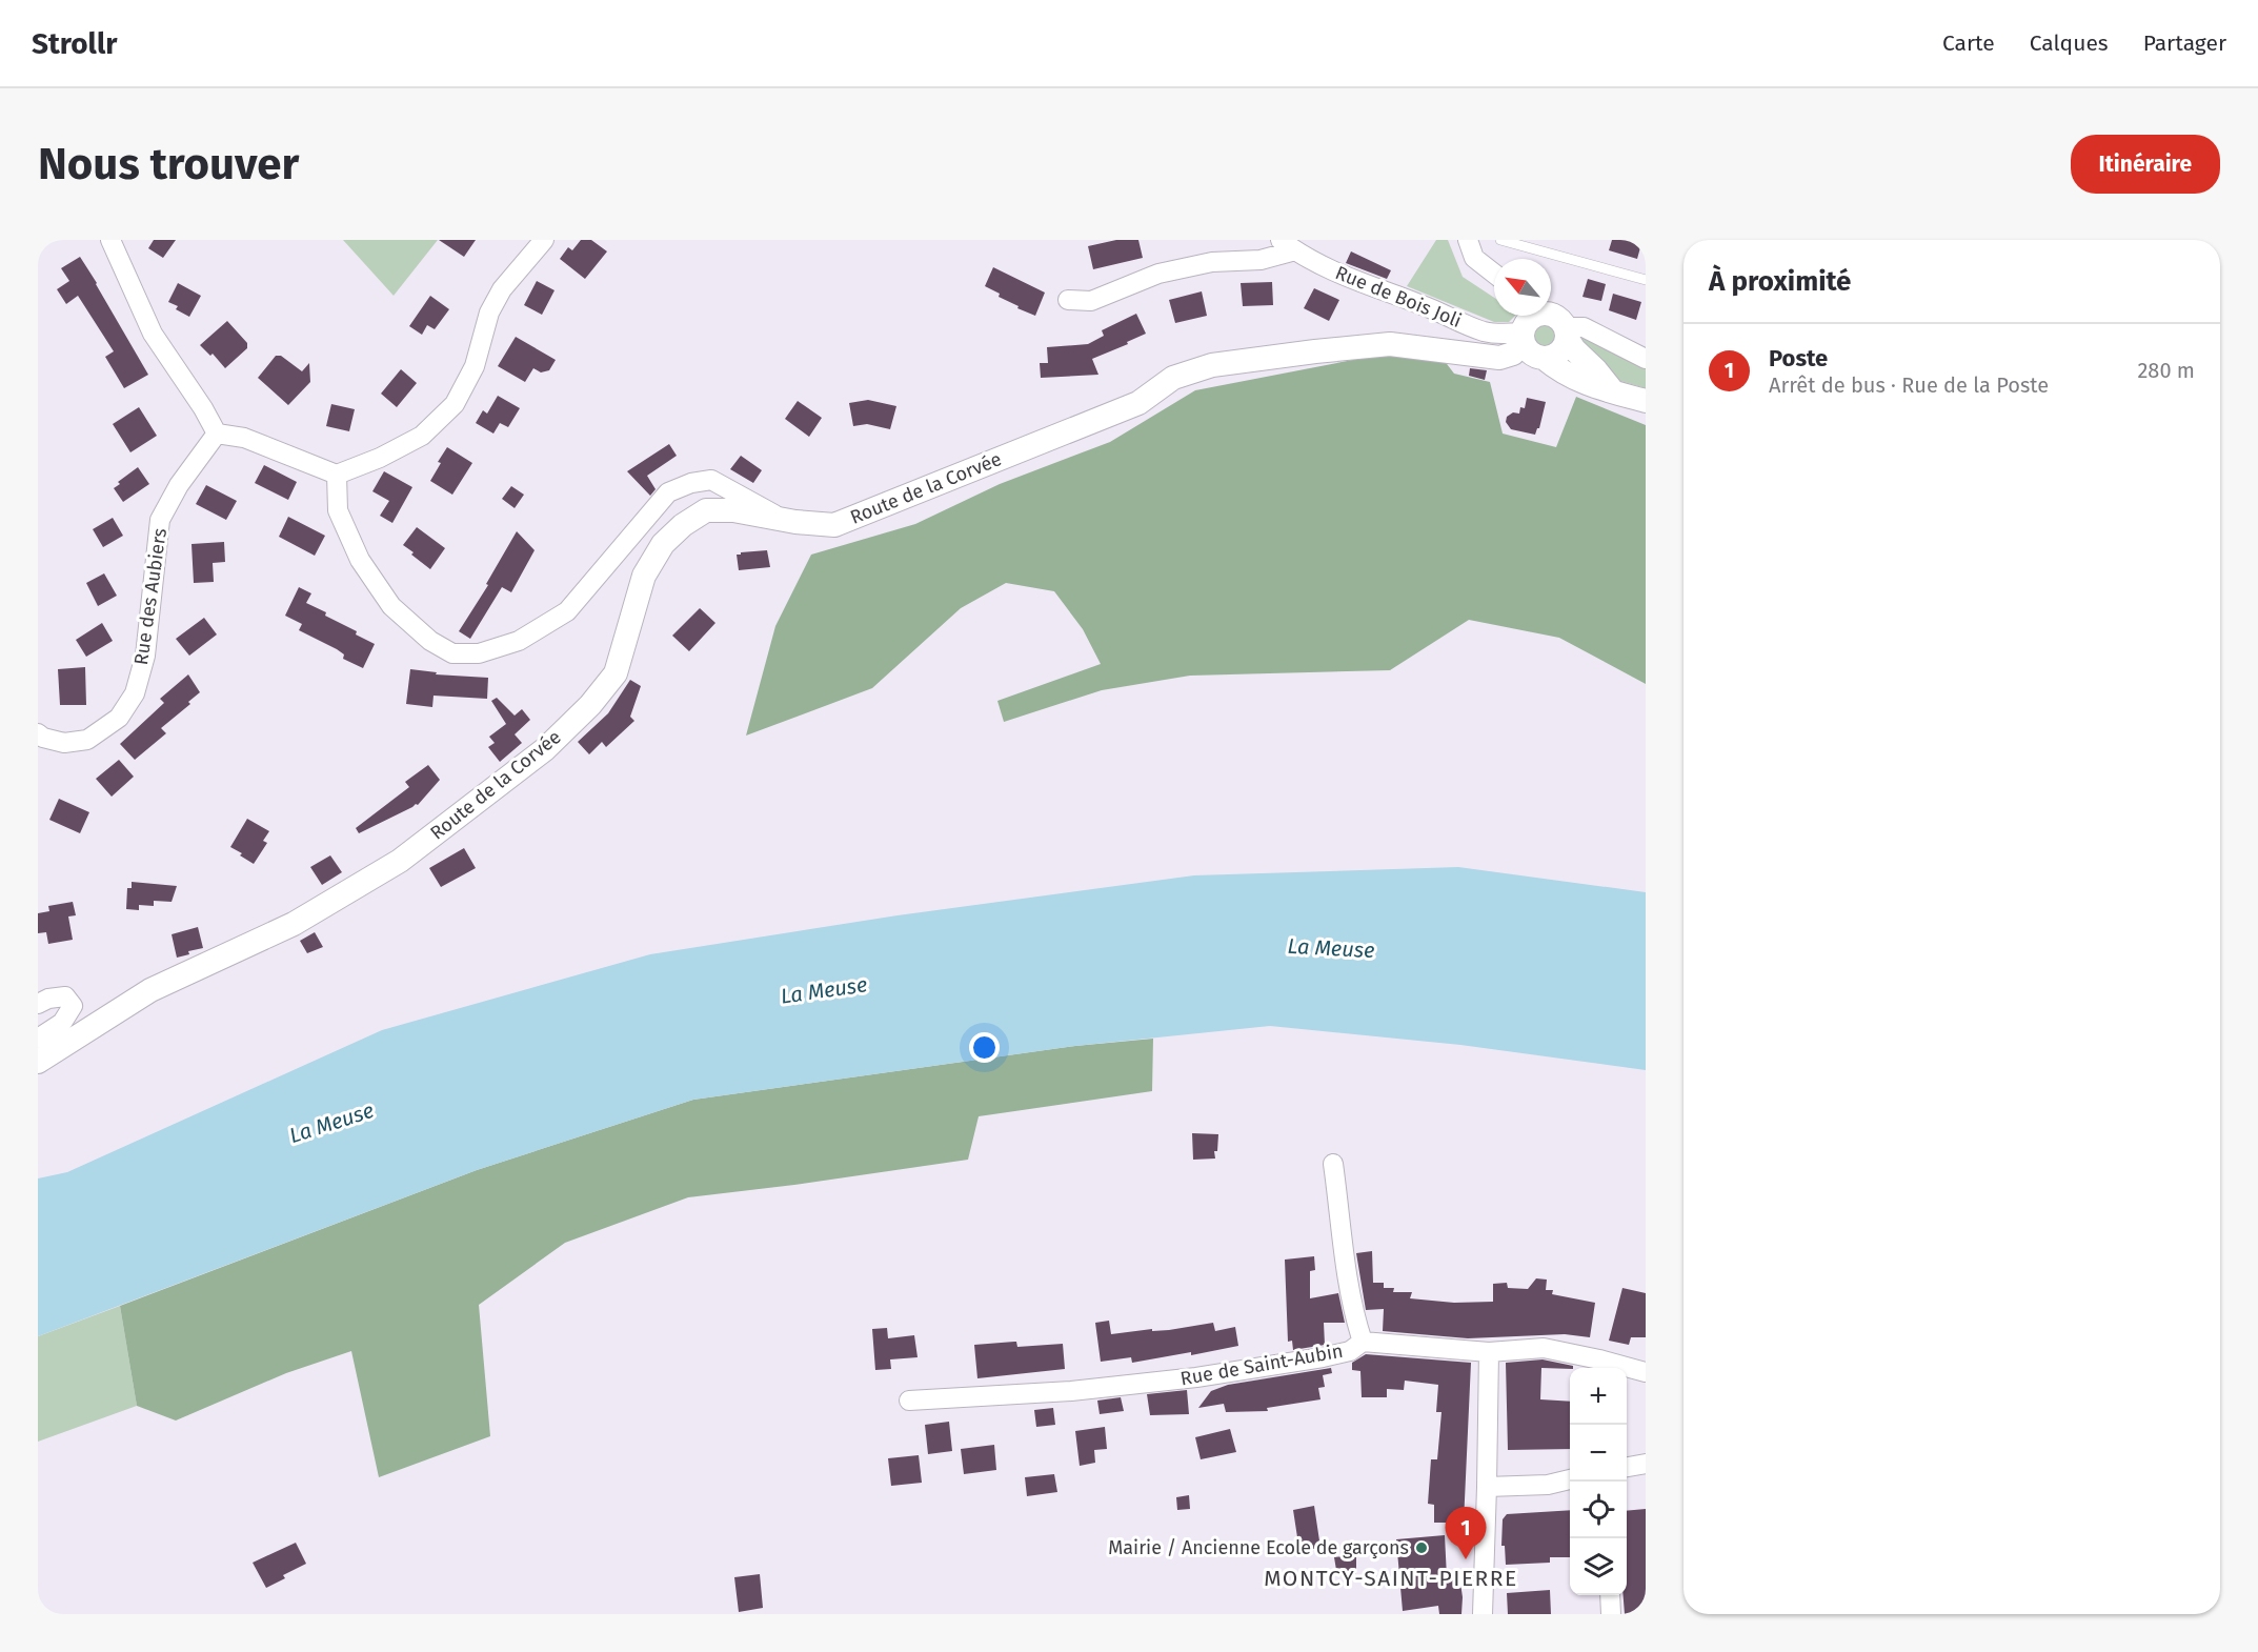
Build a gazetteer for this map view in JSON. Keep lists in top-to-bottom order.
{
  "streets": {
    "street": [
      "Rue de Bois Joli",
      "Route de la Corvée",
      "Rue des Aubiers",
      "Rue de Saint-Aubin"
    ]
  },
  "crossings": [
    ["Rue de Bois Joli", "Route de la Corvée"]
  ],
  "districts": ["MONTCY-SAINT-PIERRE"],
  "water": ["La Meuse"],
  "places": ["Mairie / Ancienne Ecole de garçons"],
  "north": "top left",
  "page": {
    "header": "Strollr",
    "nav": ["Carte", "Calques", "Partager"],
    "buttons": "Itinéraire",
    "title": "Nous trouver",
    "heading": "À proximité",
    "list": [
      {
        "mark": "1",
        "name": "Poste",
        "note": "Arrêt de bus · Rue de la Poste",
        "value": "280 m"
      }
    ],
    "map_buttons": ["+", "−"],
    "pins": "1"
  }
}
